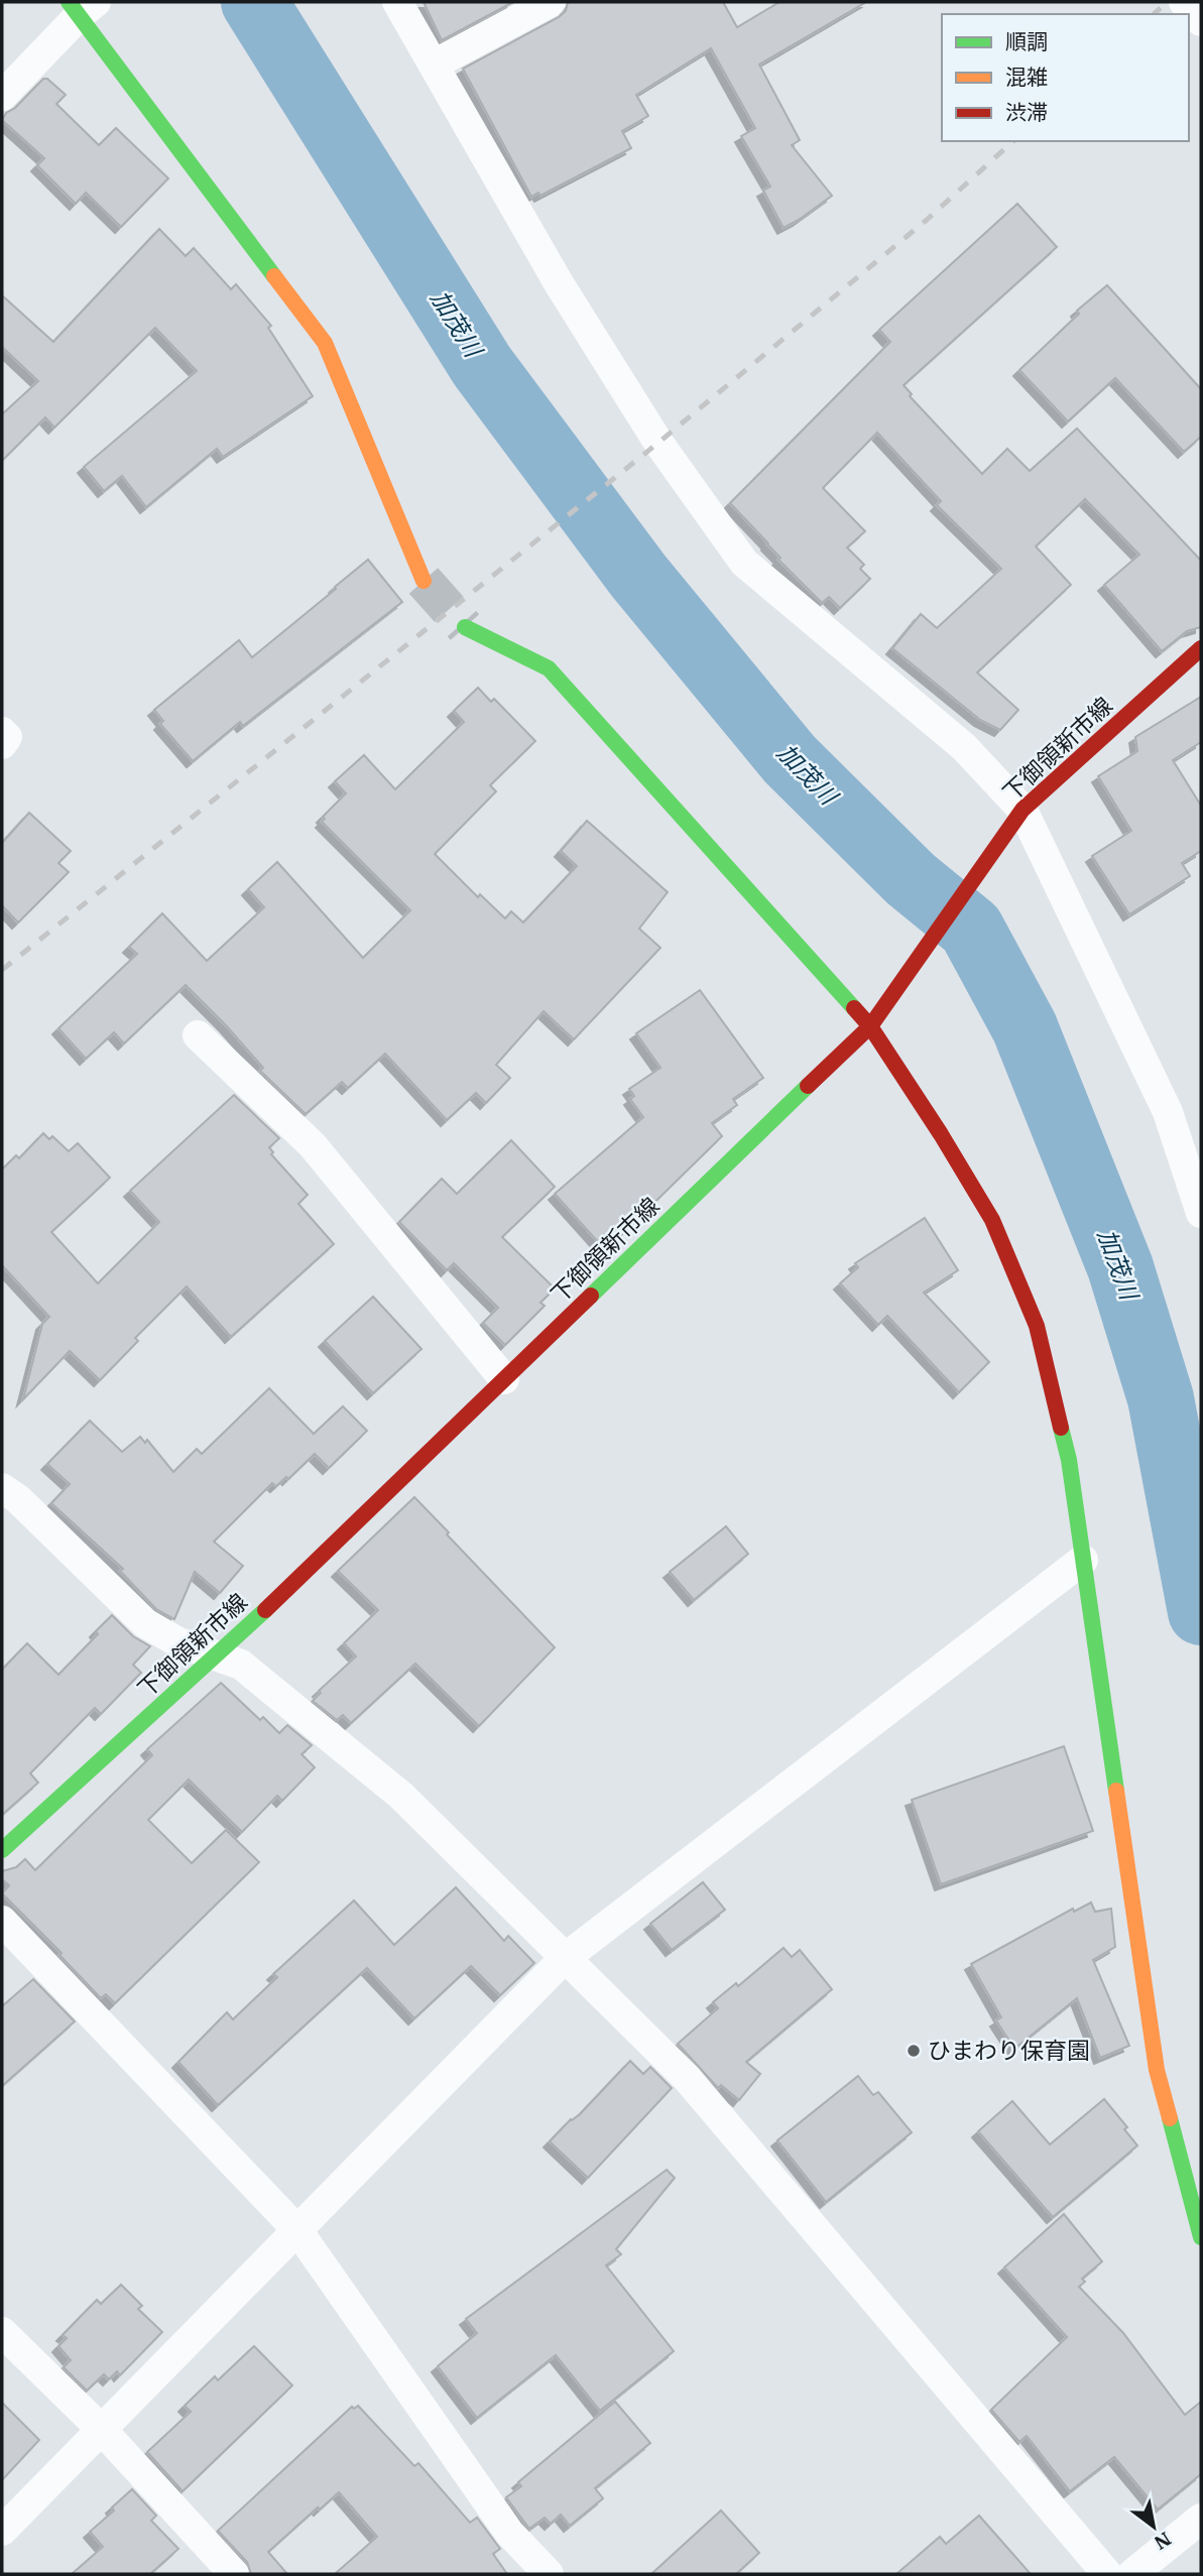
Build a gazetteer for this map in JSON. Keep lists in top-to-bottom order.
{
  "streets": {
    "street": ["下御領新市線"]
  },
  "water": ["加茂川"],
  "places": ["ひまわり保育園"],
  "legend": ["順調", "混雑", "渋滞"],
  "north": "bottom right"
}
